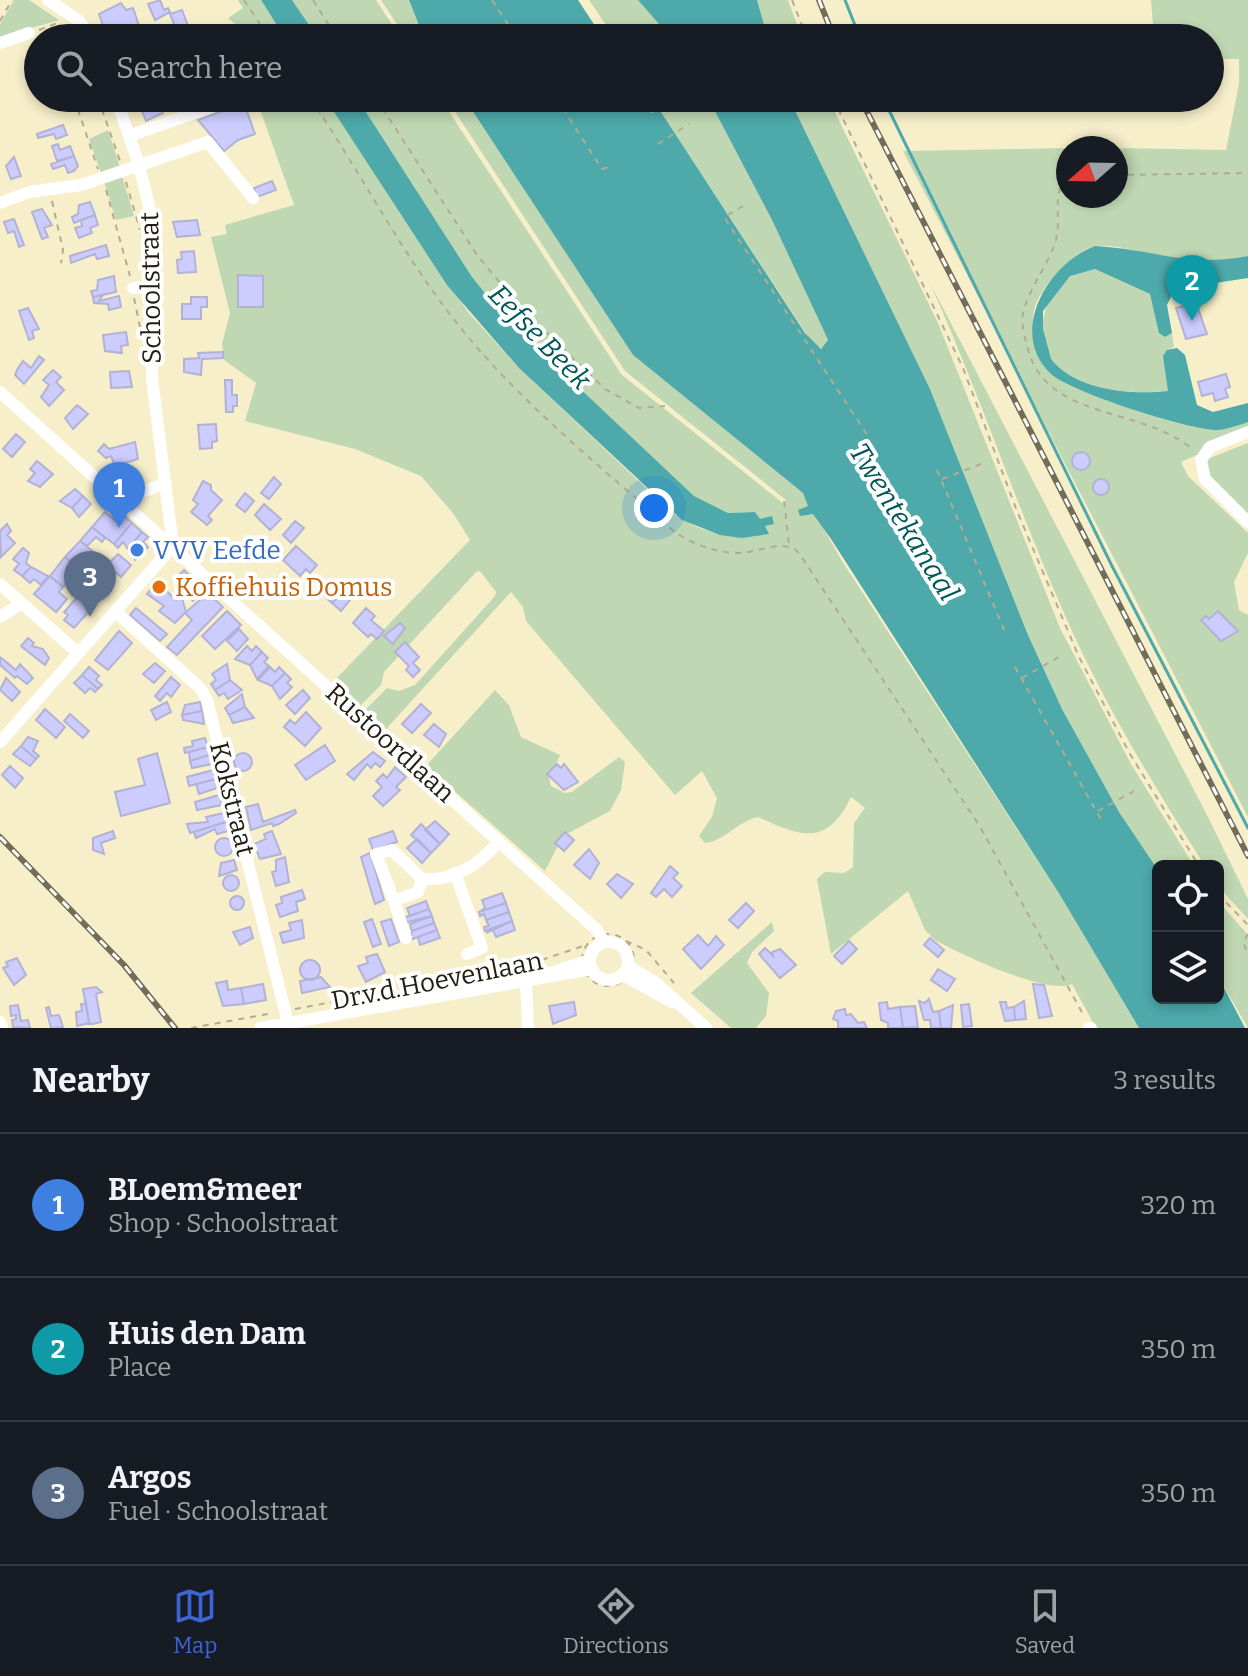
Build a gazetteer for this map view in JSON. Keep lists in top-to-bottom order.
{
  "streets": {
    "street": [
      "Schoolstraat",
      "Rustoordlaan",
      "Kokstraat",
      "Dr.v.d.Hoevenlaan"
    ]
  },
  "crossings": [
    ["Schoolstraat", "Rustoordlaan"],
    ["Rustoordlaan", "Dr.v.d.Hoevenlaan"],
    ["Kokstraat", "Dr.v.d.Hoevenlaan"]
  ],
  "water": ["Eefse Beek", "Twentekanaal"],
  "places": ["VVV Eefde", "Koffiehuis Domus"],
  "north": "left",
  "page": {
    "search": "Search here",
    "pins": ["2", "1", "3"],
    "heading": ["Nearby", "3 results"],
    "list": [
      {
        "mark": "1",
        "name": "BLoem&meer",
        "note": "Shop · Schoolstraat",
        "value": "320 m"
      },
      {
        "mark": "2",
        "name": "Huis den Dam",
        "note": "Place",
        "value": "350 m"
      },
      {
        "mark": "3",
        "name": "Argos",
        "note": "Fuel · Schoolstraat",
        "value": "350 m"
      }
    ],
    "nav": ["Map", "Directions", "Saved"]
  }
}
